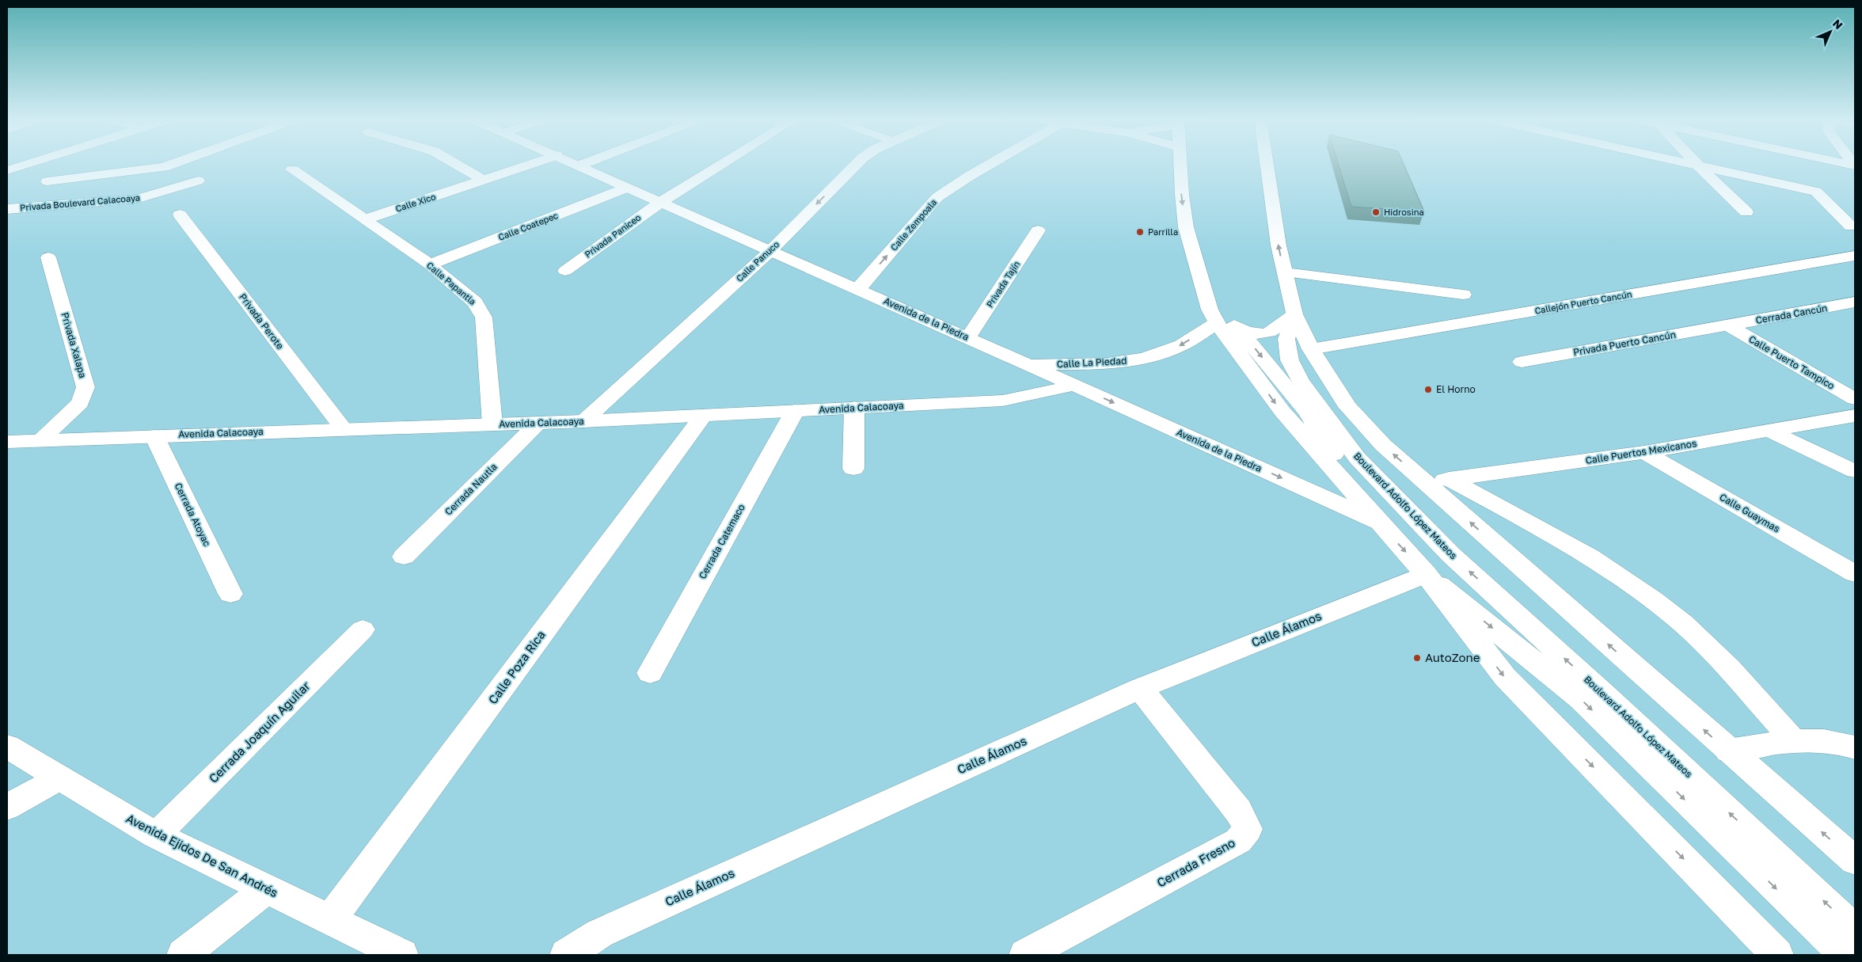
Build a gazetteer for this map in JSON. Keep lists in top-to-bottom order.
{
  "streets": {
    "street": [
      "Privada Boulevard Calacoaya",
      "Calle Xico",
      "Calle Zempoala",
      "Calle Coatepec",
      "Privada Paniceo",
      "Calle Panuco",
      "Calle Papantla",
      "Privada Tajín",
      "Callejón Puerto Cancún",
      "Cerrada Cancún",
      "Avenida de la Piedra",
      "Privada Perote",
      "Privada Puerto Cancún",
      "Privada Xalapa",
      "Calle La Piedad",
      "Calle Puerto Tampico",
      "Avenida Calacoaya",
      "Calle Puertos Mexicanos",
      "Cerrada Nautla",
      "Boulevard Adolfo López Mateos",
      "Calle Guaymas",
      "Cerrada Atoyac",
      "Cerrada Catemaco",
      "Calle Álamos",
      "Calle Poza Rica",
      "Cerrada Joaquín Aguilar",
      "Avenida Ejidos De San Andrés",
      "Cerrada Fresno"
    ]
  },
  "crossings": [
    ["Calle Xico", "Calle Papantla"],
    ["Calle Zempoala", "Avenida de la Piedra"],
    ["Calle Coatepec", "Calle Papantla"],
    ["Calle Coatepec", "Avenida de la Piedra"],
    ["Privada Paniceo", "Avenida de la Piedra"],
    ["Calle Panuco", "Avenida de la Piedra"],
    ["Calle Panuco", "Avenida Calacoaya"],
    ["Calle Papantla", "Avenida Calacoaya"],
    ["Privada Tajín", "Avenida de la Piedra"],
    ["Cerrada Cancún", "Privada Puerto Cancún"],
    ["Cerrada Cancún", "Calle Puerto Tampico"],
    ["Avenida de la Piedra", "Calle La Piedad"],
    ["Avenida de la Piedra", "Avenida Calacoaya"],
    ["Avenida de la Piedra", "Boulevard Adolfo López Mateos"],
    ["Privada Perote", "Avenida Calacoaya"],
    ["Privada Puerto Cancún", "Calle Puerto Tampico"],
    ["Privada Xalapa", "Avenida Calacoaya"],
    ["Calle La Piedad", "Boulevard Adolfo López Mateos"],
    ["Avenida Calacoaya", "Cerrada Nautla"],
    ["Avenida Calacoaya", "Cerrada Atoyac"],
    ["Avenida Calacoaya", "Cerrada Catemaco"],
    ["Avenida Calacoaya", "Calle Poza Rica"],
    ["Calle Puertos Mexicanos", "Calle Guaymas"],
    ["Boulevard Adolfo López Mateos", "Calle Álamos"],
    ["Calle Álamos", "Cerrada Fresno"],
    ["Calle Poza Rica", "Avenida Ejidos De San Andrés"],
    ["Cerrada Joaquín Aguilar", "Avenida Ejidos De San Andrés"]
  ],
  "one_way": ["Calle Zempoala", "Calle La Piedad"],
  "places": [
    "Hidrosina",
    "Parrilla",
    "El Horno",
    "AutoZone"
  ],
  "north": "top right"
}
